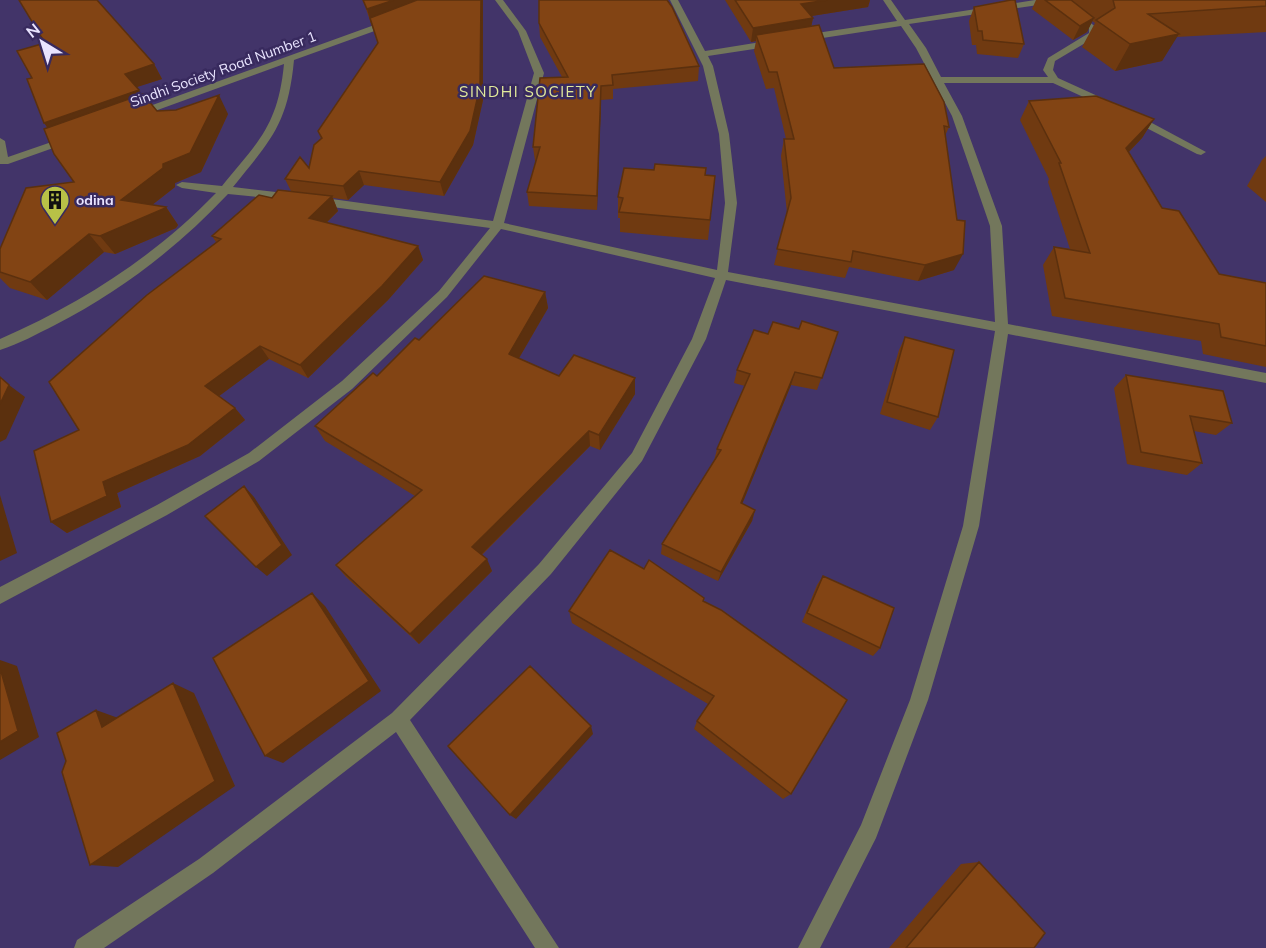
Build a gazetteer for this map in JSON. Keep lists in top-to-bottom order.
{
  "streets": {
    "street": ["Sindhi Society Road Number 1"]
  },
  "districts": ["SINDHI SOCIETY"],
  "places": {
    "building": ["odina"]
  },
  "north": "top left"
}
